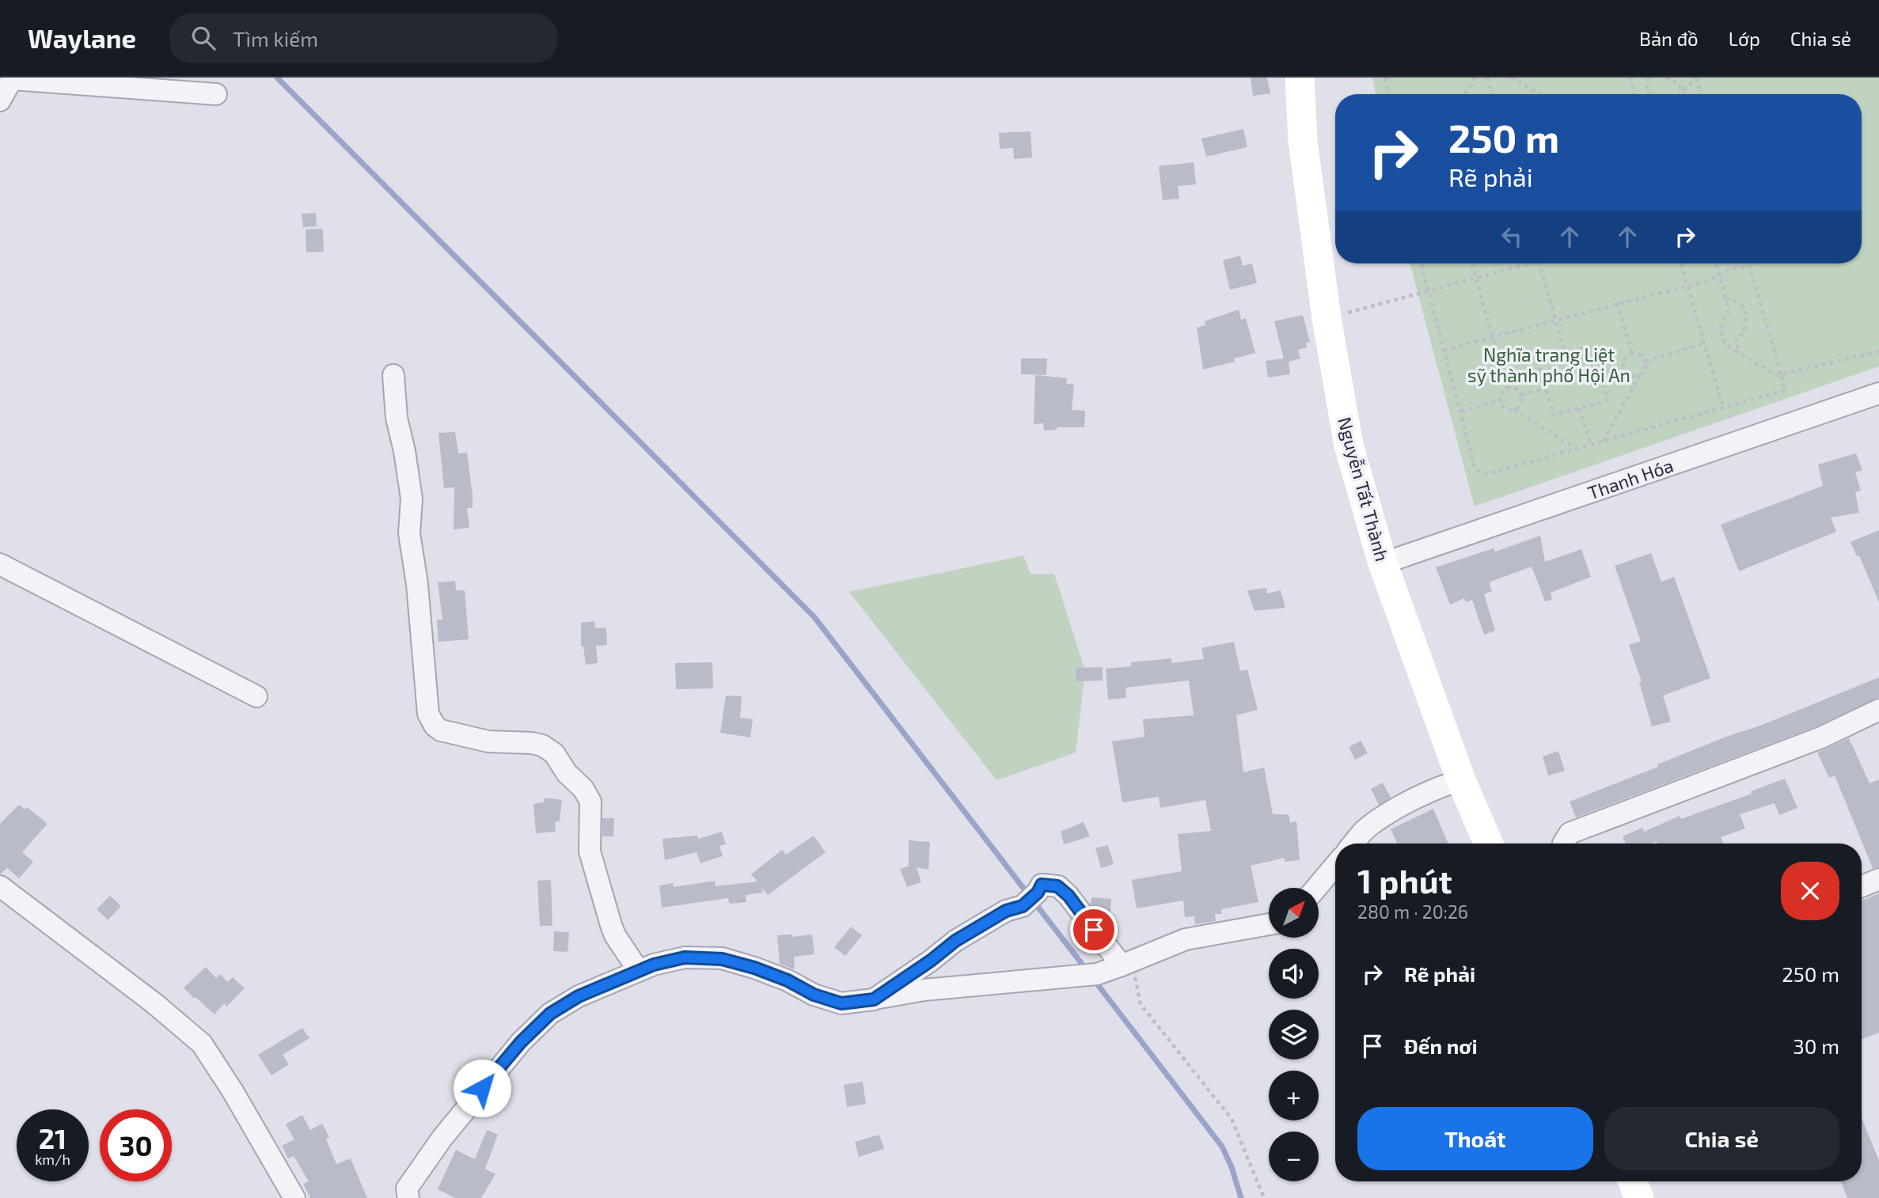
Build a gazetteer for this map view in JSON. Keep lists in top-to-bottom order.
{
  "streets": {
    "main road": ["Nguyễn Tất Thành"],
    "street": ["Thanh Hóa"]
  },
  "crossings": [
    ["Thanh Hóa", "Nguyễn Tất Thành"]
  ],
  "parks": ["Nghĩa trang Liệt sỹ thành phố Hội An"],
  "north": "top right",
  "page": {
    "header": "Waylane",
    "search": "Tìm kiếm",
    "nav": ["Bản đồ", "Lớp", "Chia sẻ"],
    "turn": ["250 m", "Rẽ phải"],
    "heading": ["1 phút", "280 m · 20:26"],
    "map_buttons": ["+", "−"],
    "list": [
      {
        "name": "Rẽ phải",
        "value": "250 m"
      },
      {
        "name": "Đến nơi",
        "value": "30 m"
      }
    ],
    "buttons": ["Thoát", "Chia sẻ"],
    "speed": "21 km/h",
    "limit": "30"
  }
}
